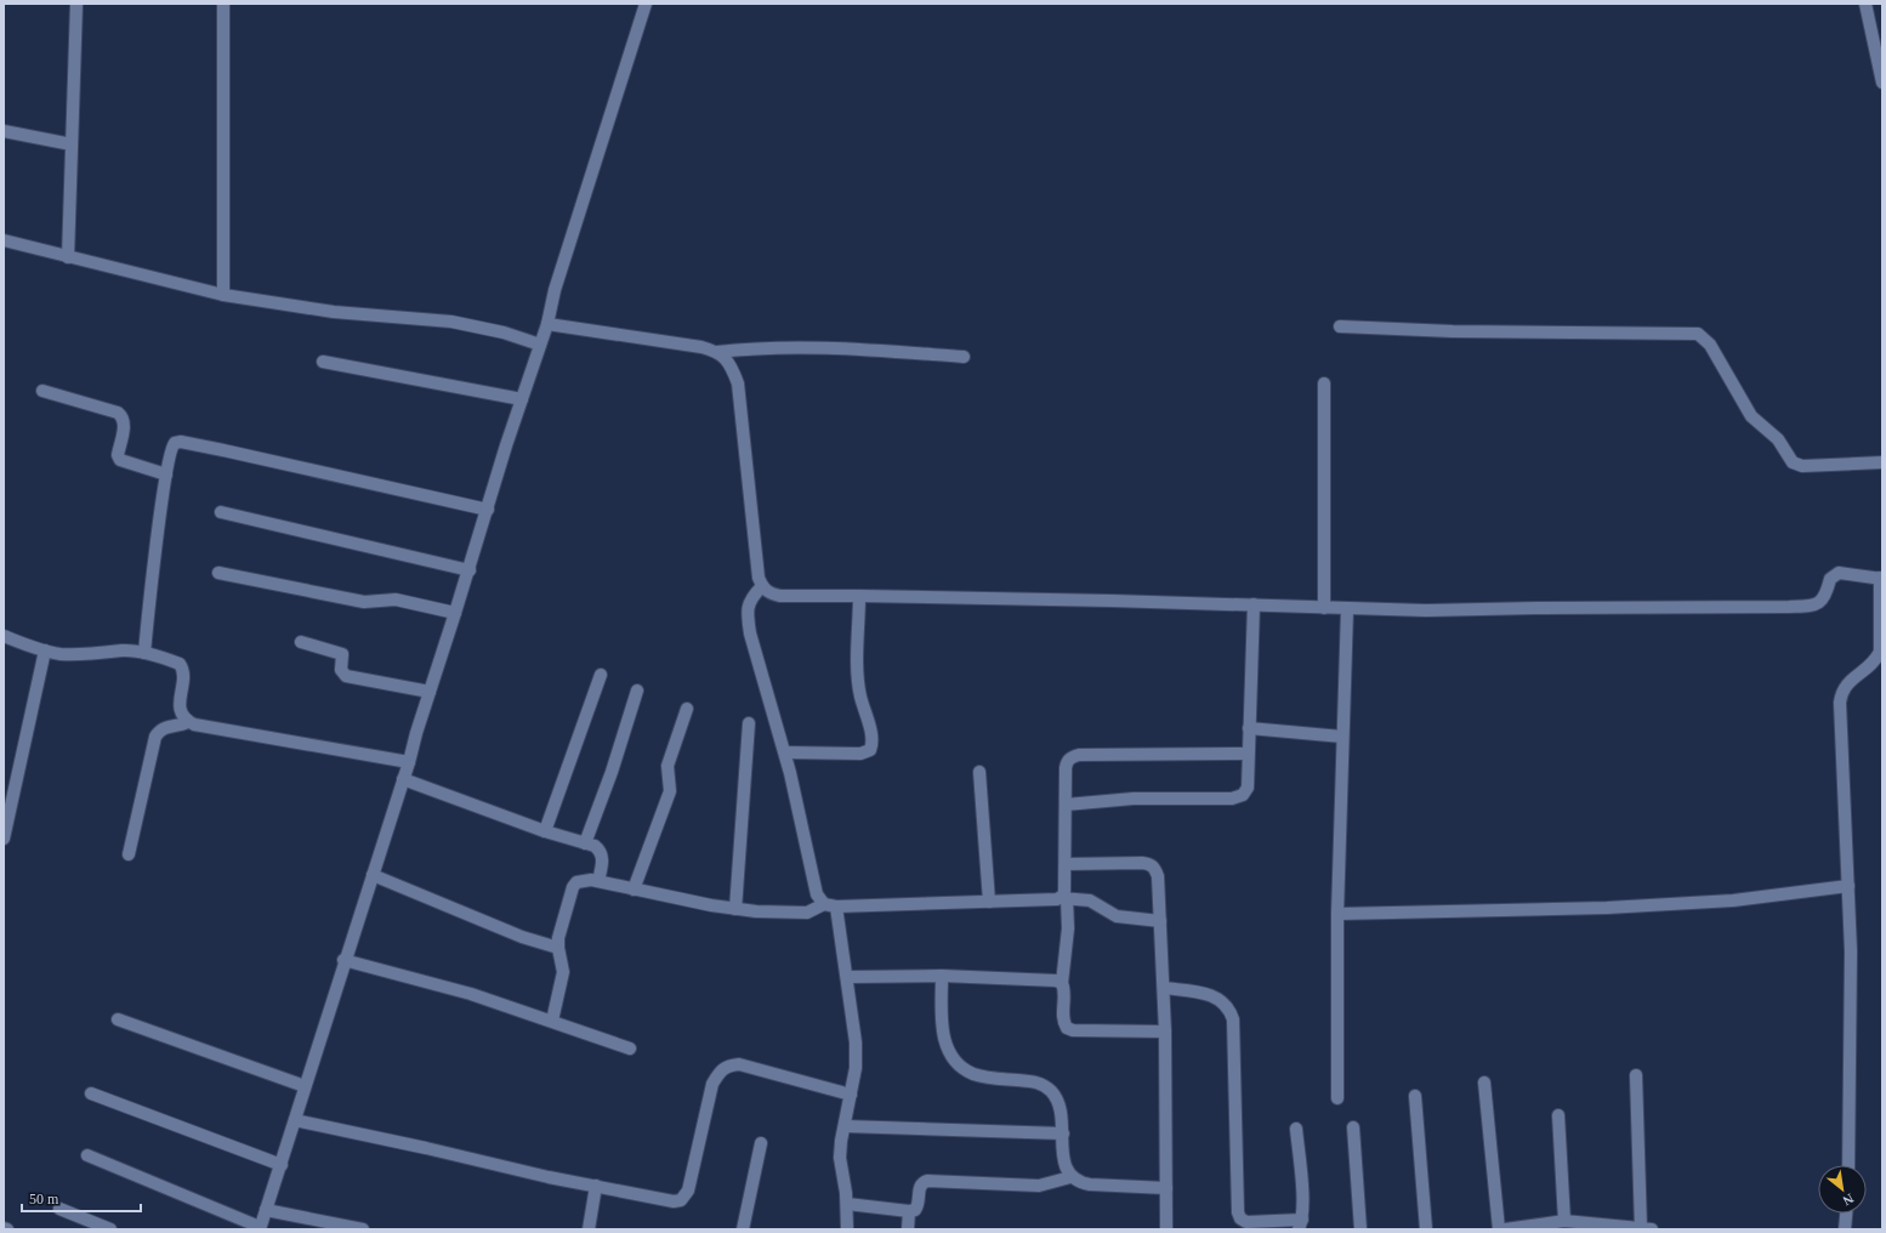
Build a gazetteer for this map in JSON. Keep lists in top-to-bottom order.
{
  "scale_bar": "50 m",
  "north": "bottom right"
}
